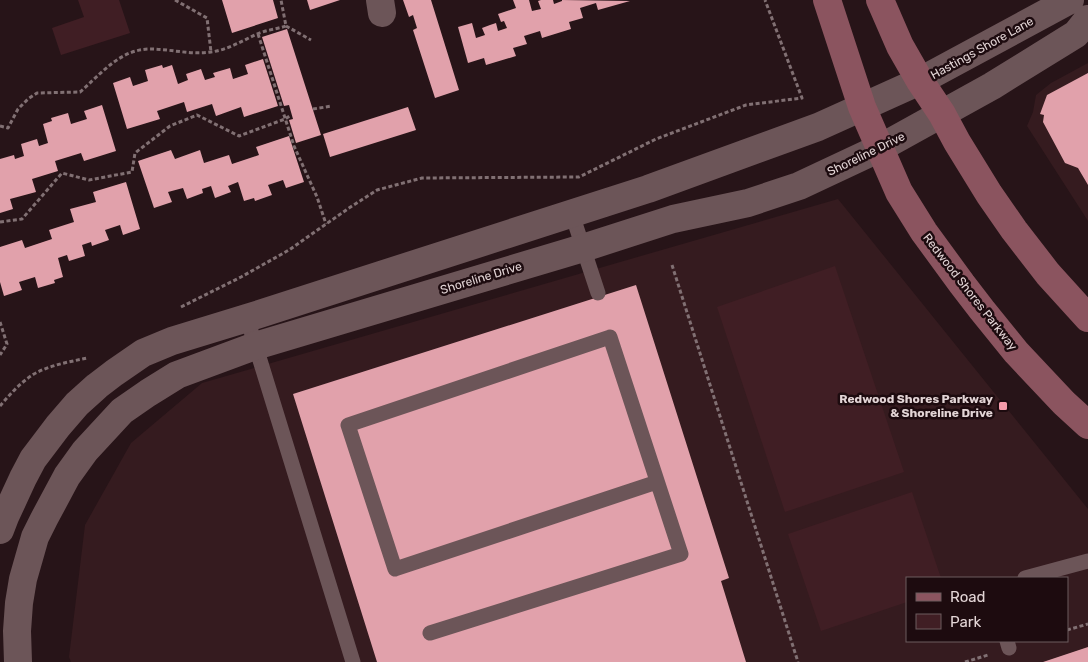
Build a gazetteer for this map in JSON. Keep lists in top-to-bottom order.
{
  "streets": {
    "main road": ["Redwood Shores Parkway"],
    "street": ["Hastings Shore Lane", "Shoreline Drive"]
  },
  "crossings": [
    ["Shoreline Drive", "Redwood Shores Parkway"]
  ],
  "places": {
    "transit": ["Redwood Shores Parkway & Shoreline Drive"]
  },
  "legend": ["Road", "Park"]
}
